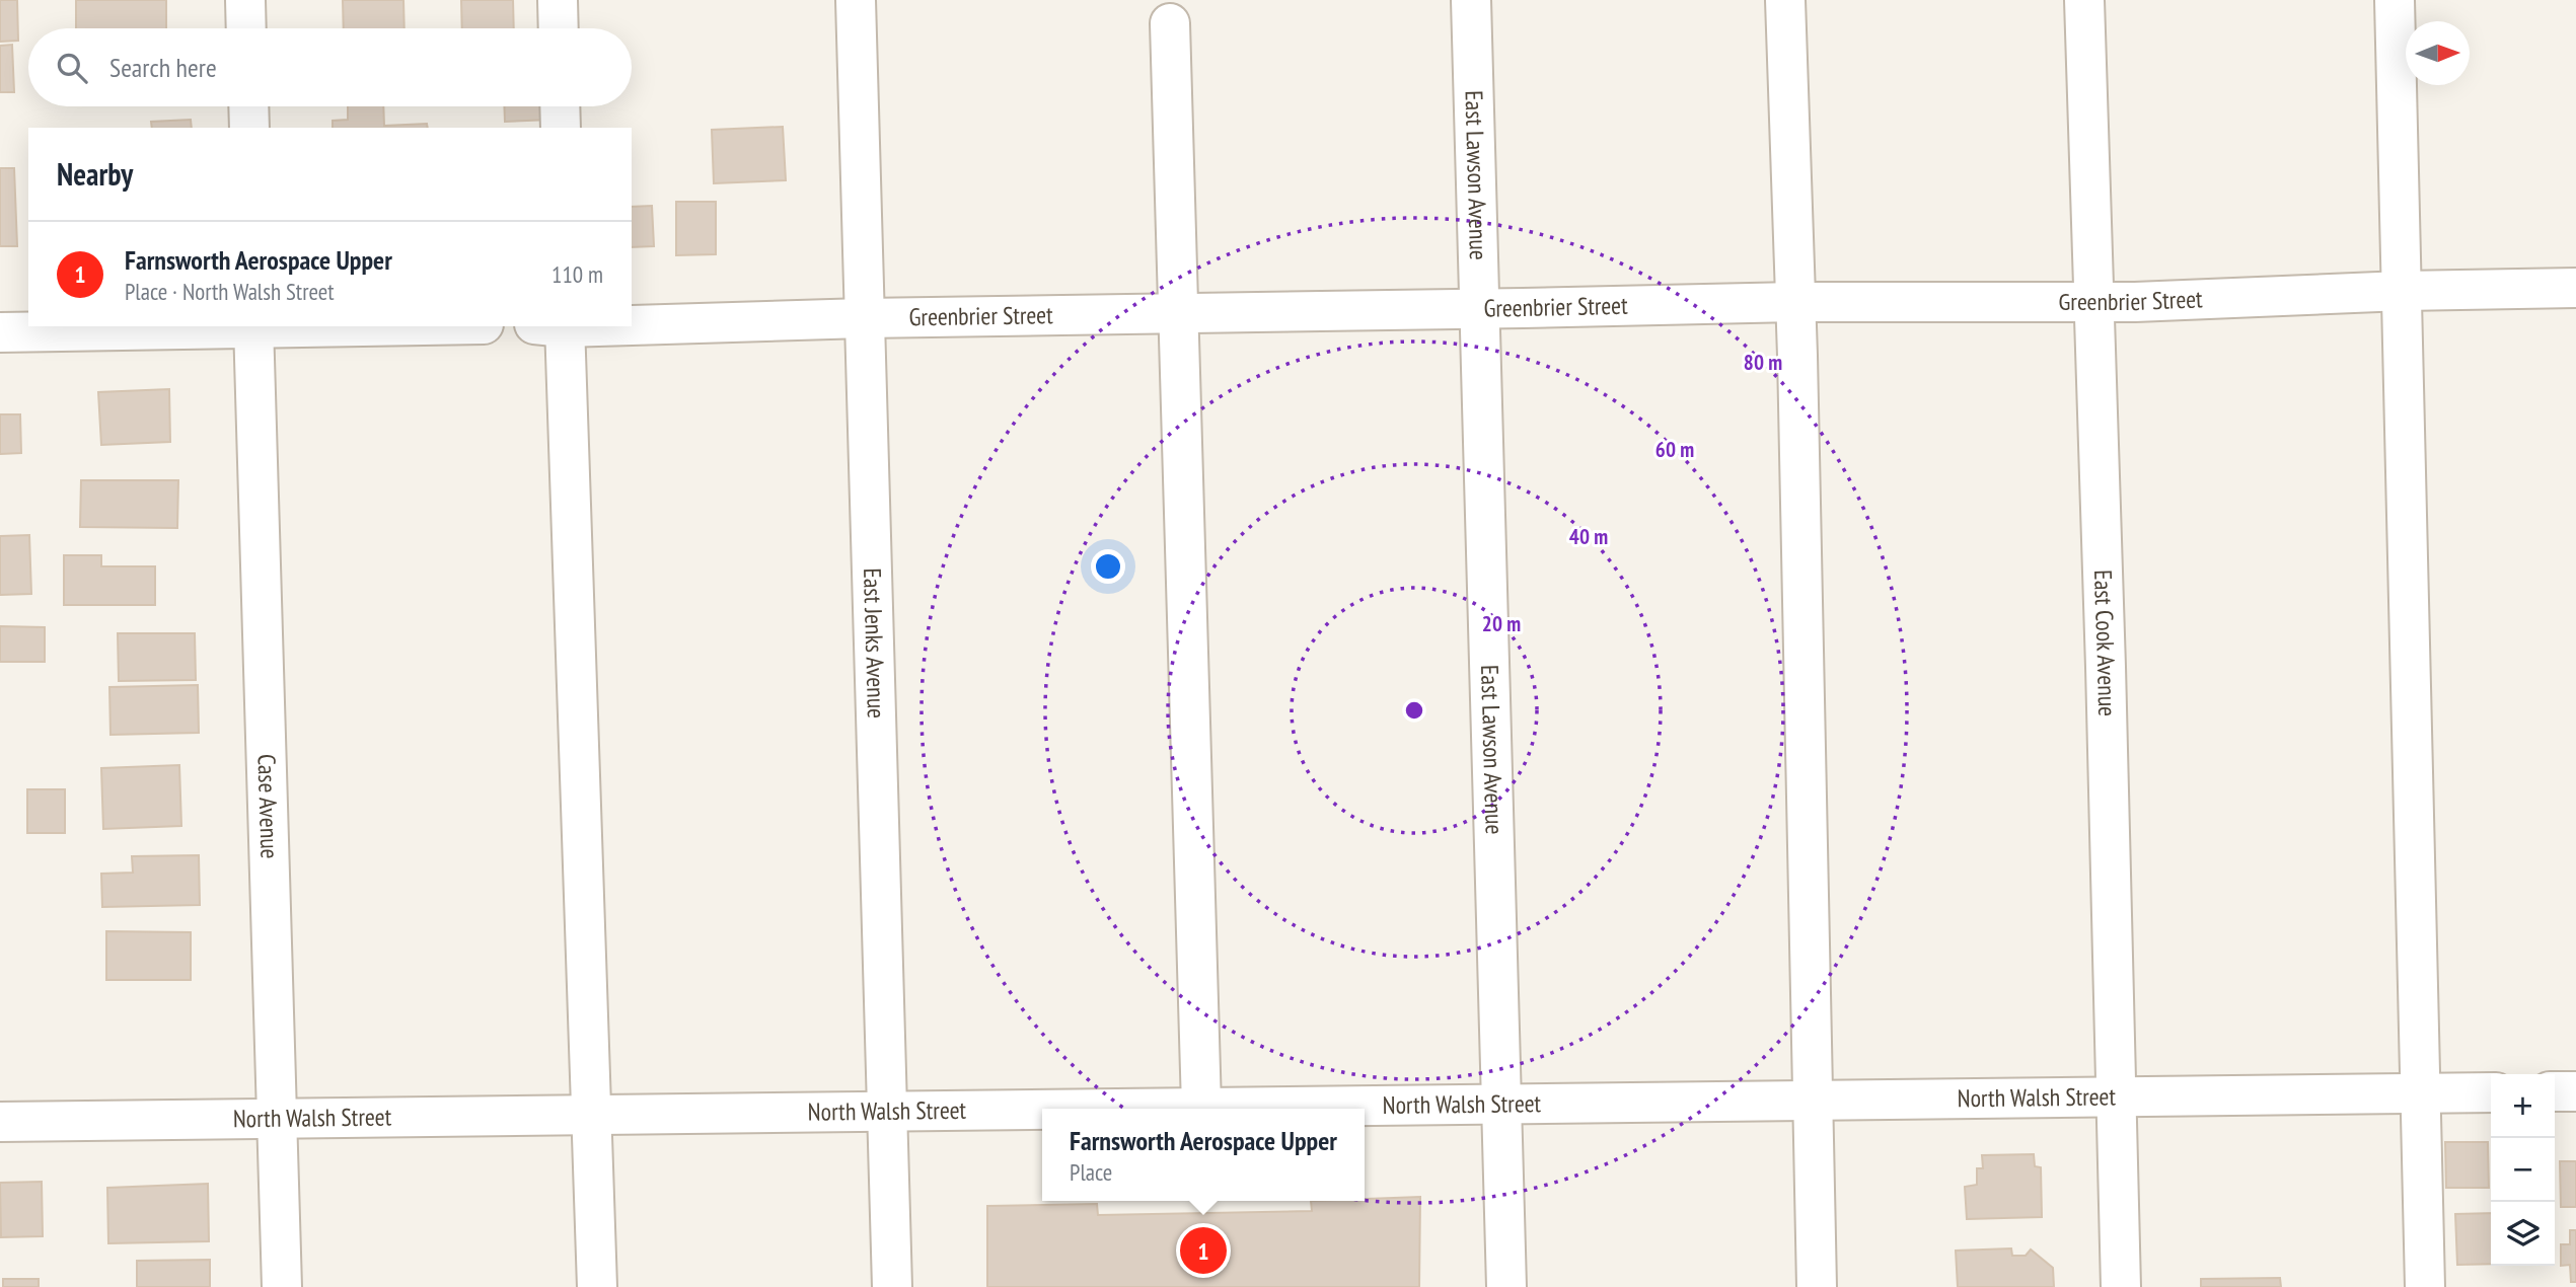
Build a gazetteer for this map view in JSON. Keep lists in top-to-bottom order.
{
  "streets": {
    "street": [
      "East Lawson Avenue",
      "Greenbrier Street",
      "East Jenks Avenue",
      "East Cook Avenue",
      "Case Avenue",
      "North Walsh Street"
    ]
  },
  "crossings": [
    ["East Lawson Avenue", "Greenbrier Street"],
    ["East Lawson Avenue", "North Walsh Street"],
    ["Greenbrier Street", "East Jenks Avenue"],
    ["Greenbrier Street", "East Cook Avenue"],
    ["East Jenks Avenue", "North Walsh Street"],
    ["East Cook Avenue", "North Walsh Street"],
    ["Case Avenue", "North Walsh Street"]
  ],
  "north": "right",
  "page": {
    "search": "Search here",
    "heading": "Nearby",
    "list": [
      {
        "mark": "1",
        "name": "Farnsworth Aerospace Upper",
        "note": "Place · North Walsh Street",
        "value": "110 m"
      }
    ],
    "map_buttons": ["+", "−"],
    "popup": ["Farnsworth Aerospace Upper", "Place"],
    "pins": "1"
  },
  "rings": [
    "80 m",
    "60 m",
    "40 m",
    "20 m"
  ]
}
